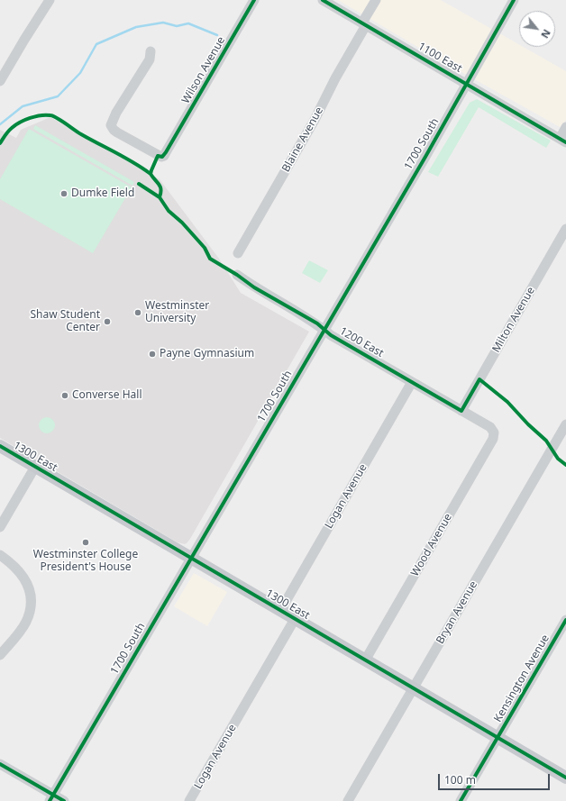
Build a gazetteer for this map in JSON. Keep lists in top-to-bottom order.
{
  "streets": {
    "main road": ["1300 East"],
    "street": [
      "1100 East",
      "Wilson Avenue",
      "Blaine Avenue",
      "1700 South",
      "Milton Avenue",
      "1200 East",
      "Logan Avenue",
      "Wood Avenue",
      "Bryan Avenue",
      "Kensington Avenue"
    ]
  },
  "crossings": [
    ["1100 East", "Blaine Avenue"],
    ["1100 East", "1700 South"],
    ["1700 South", "1200 East"],
    ["1700 South", "1300 East"],
    ["Milton Avenue", "1200 East"],
    ["1200 East", "Logan Avenue"],
    ["1200 East", "Wood Avenue"],
    ["1300 East", "Logan Avenue"],
    ["1300 East", "Wood Avenue"],
    ["1300 East", "Bryan Avenue"],
    ["1300 East", "Kensington Avenue"]
  ],
  "places": [
    "Dumke Field",
    "Westminster University",
    "Shaw Student Center",
    "Payne Gymnasium",
    "Converse Hall",
    "Westminster College President's House"
  ],
  "scale_bar": "100 m",
  "north": "bottom right"
}
